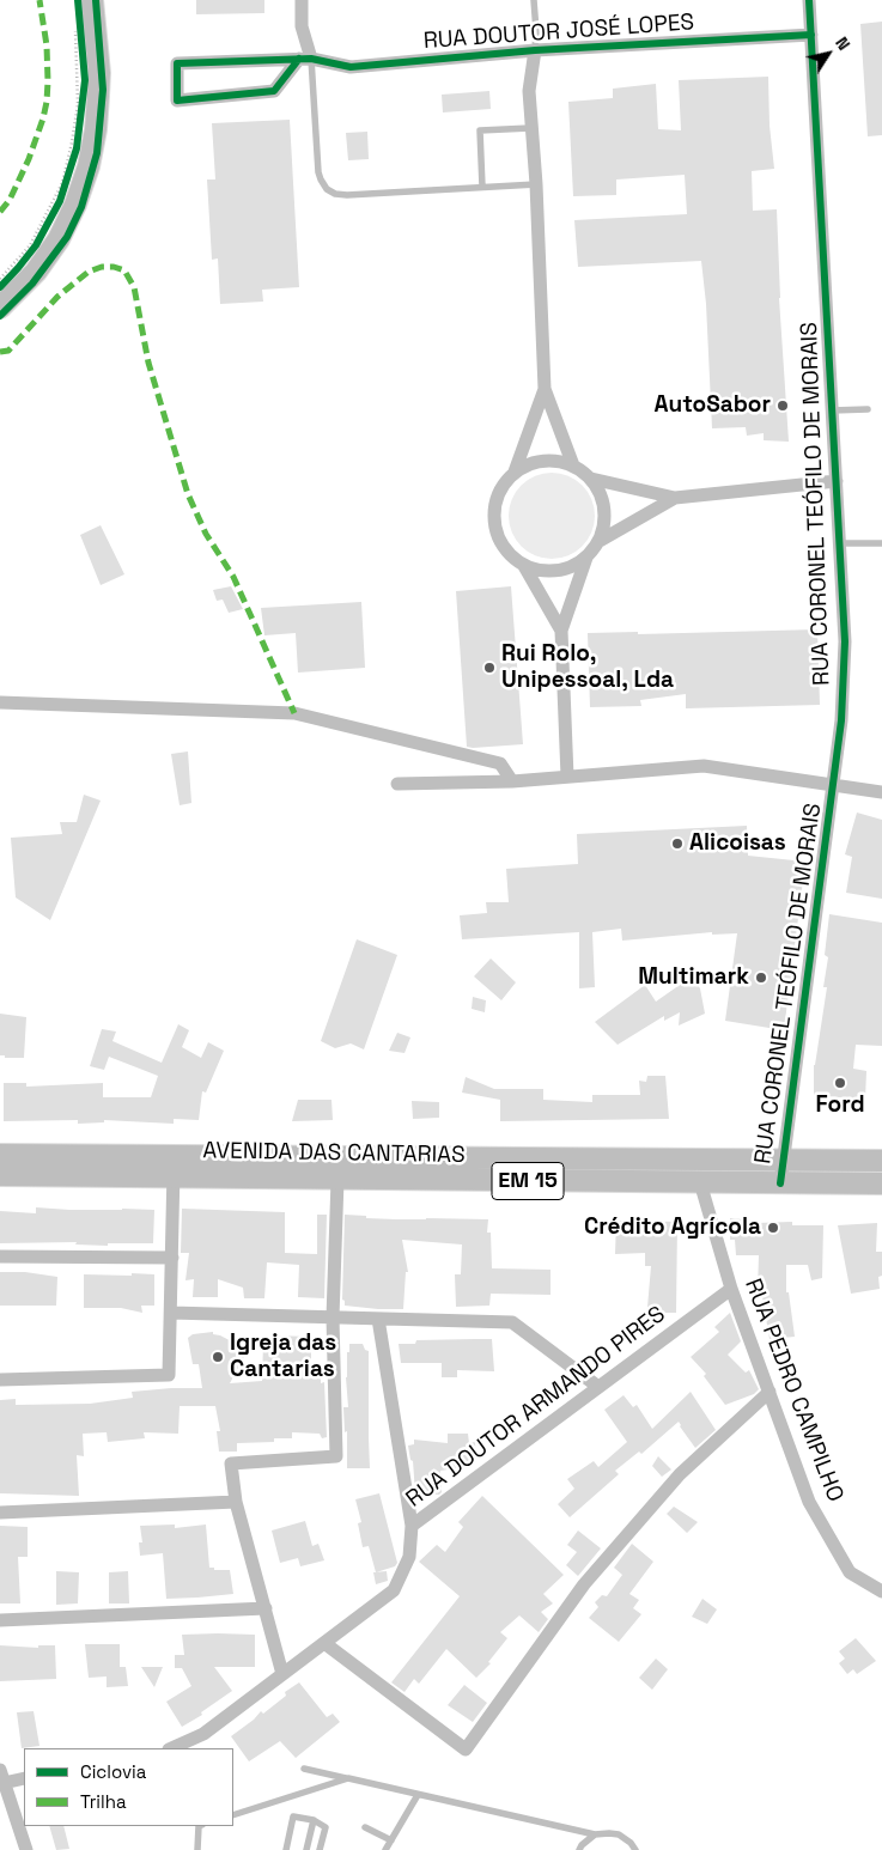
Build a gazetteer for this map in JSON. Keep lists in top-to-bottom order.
{
  "streets": {
    "main road": ["AVENIDA DAS CANTARIAS", "EM 15"],
    "street": [
      "RUA DOUTOR JOSÉ LOPES",
      "RUA CORONEL TEÓFILO DE MORAIS",
      "RUA PEDRO CAMPILHO",
      "RUA DOUTOR ARMANDO PIRES"
    ]
  },
  "crossings": [
    ["RUA DOUTOR JOSÉ LOPES", "RUA CORONEL TEÓFILO DE MORAIS"],
    ["RUA CORONEL TEÓFILO DE MORAIS", "AVENIDA DAS CANTARIAS"],
    ["AVENIDA DAS CANTARIAS", "RUA PEDRO CAMPILHO"],
    ["RUA PEDRO CAMPILHO", "RUA DOUTOR ARMANDO PIRES"]
  ],
  "places": [
    "AutoSabor",
    "Rui Rolo, Unipessoal, Lda",
    "Alicoisas",
    "Multimark",
    "Ford",
    "Crédito Agrícola",
    "Igreja das Cantarias"
  ],
  "legend": ["Ciclovia", "Trilha"],
  "north": "top right"
}
